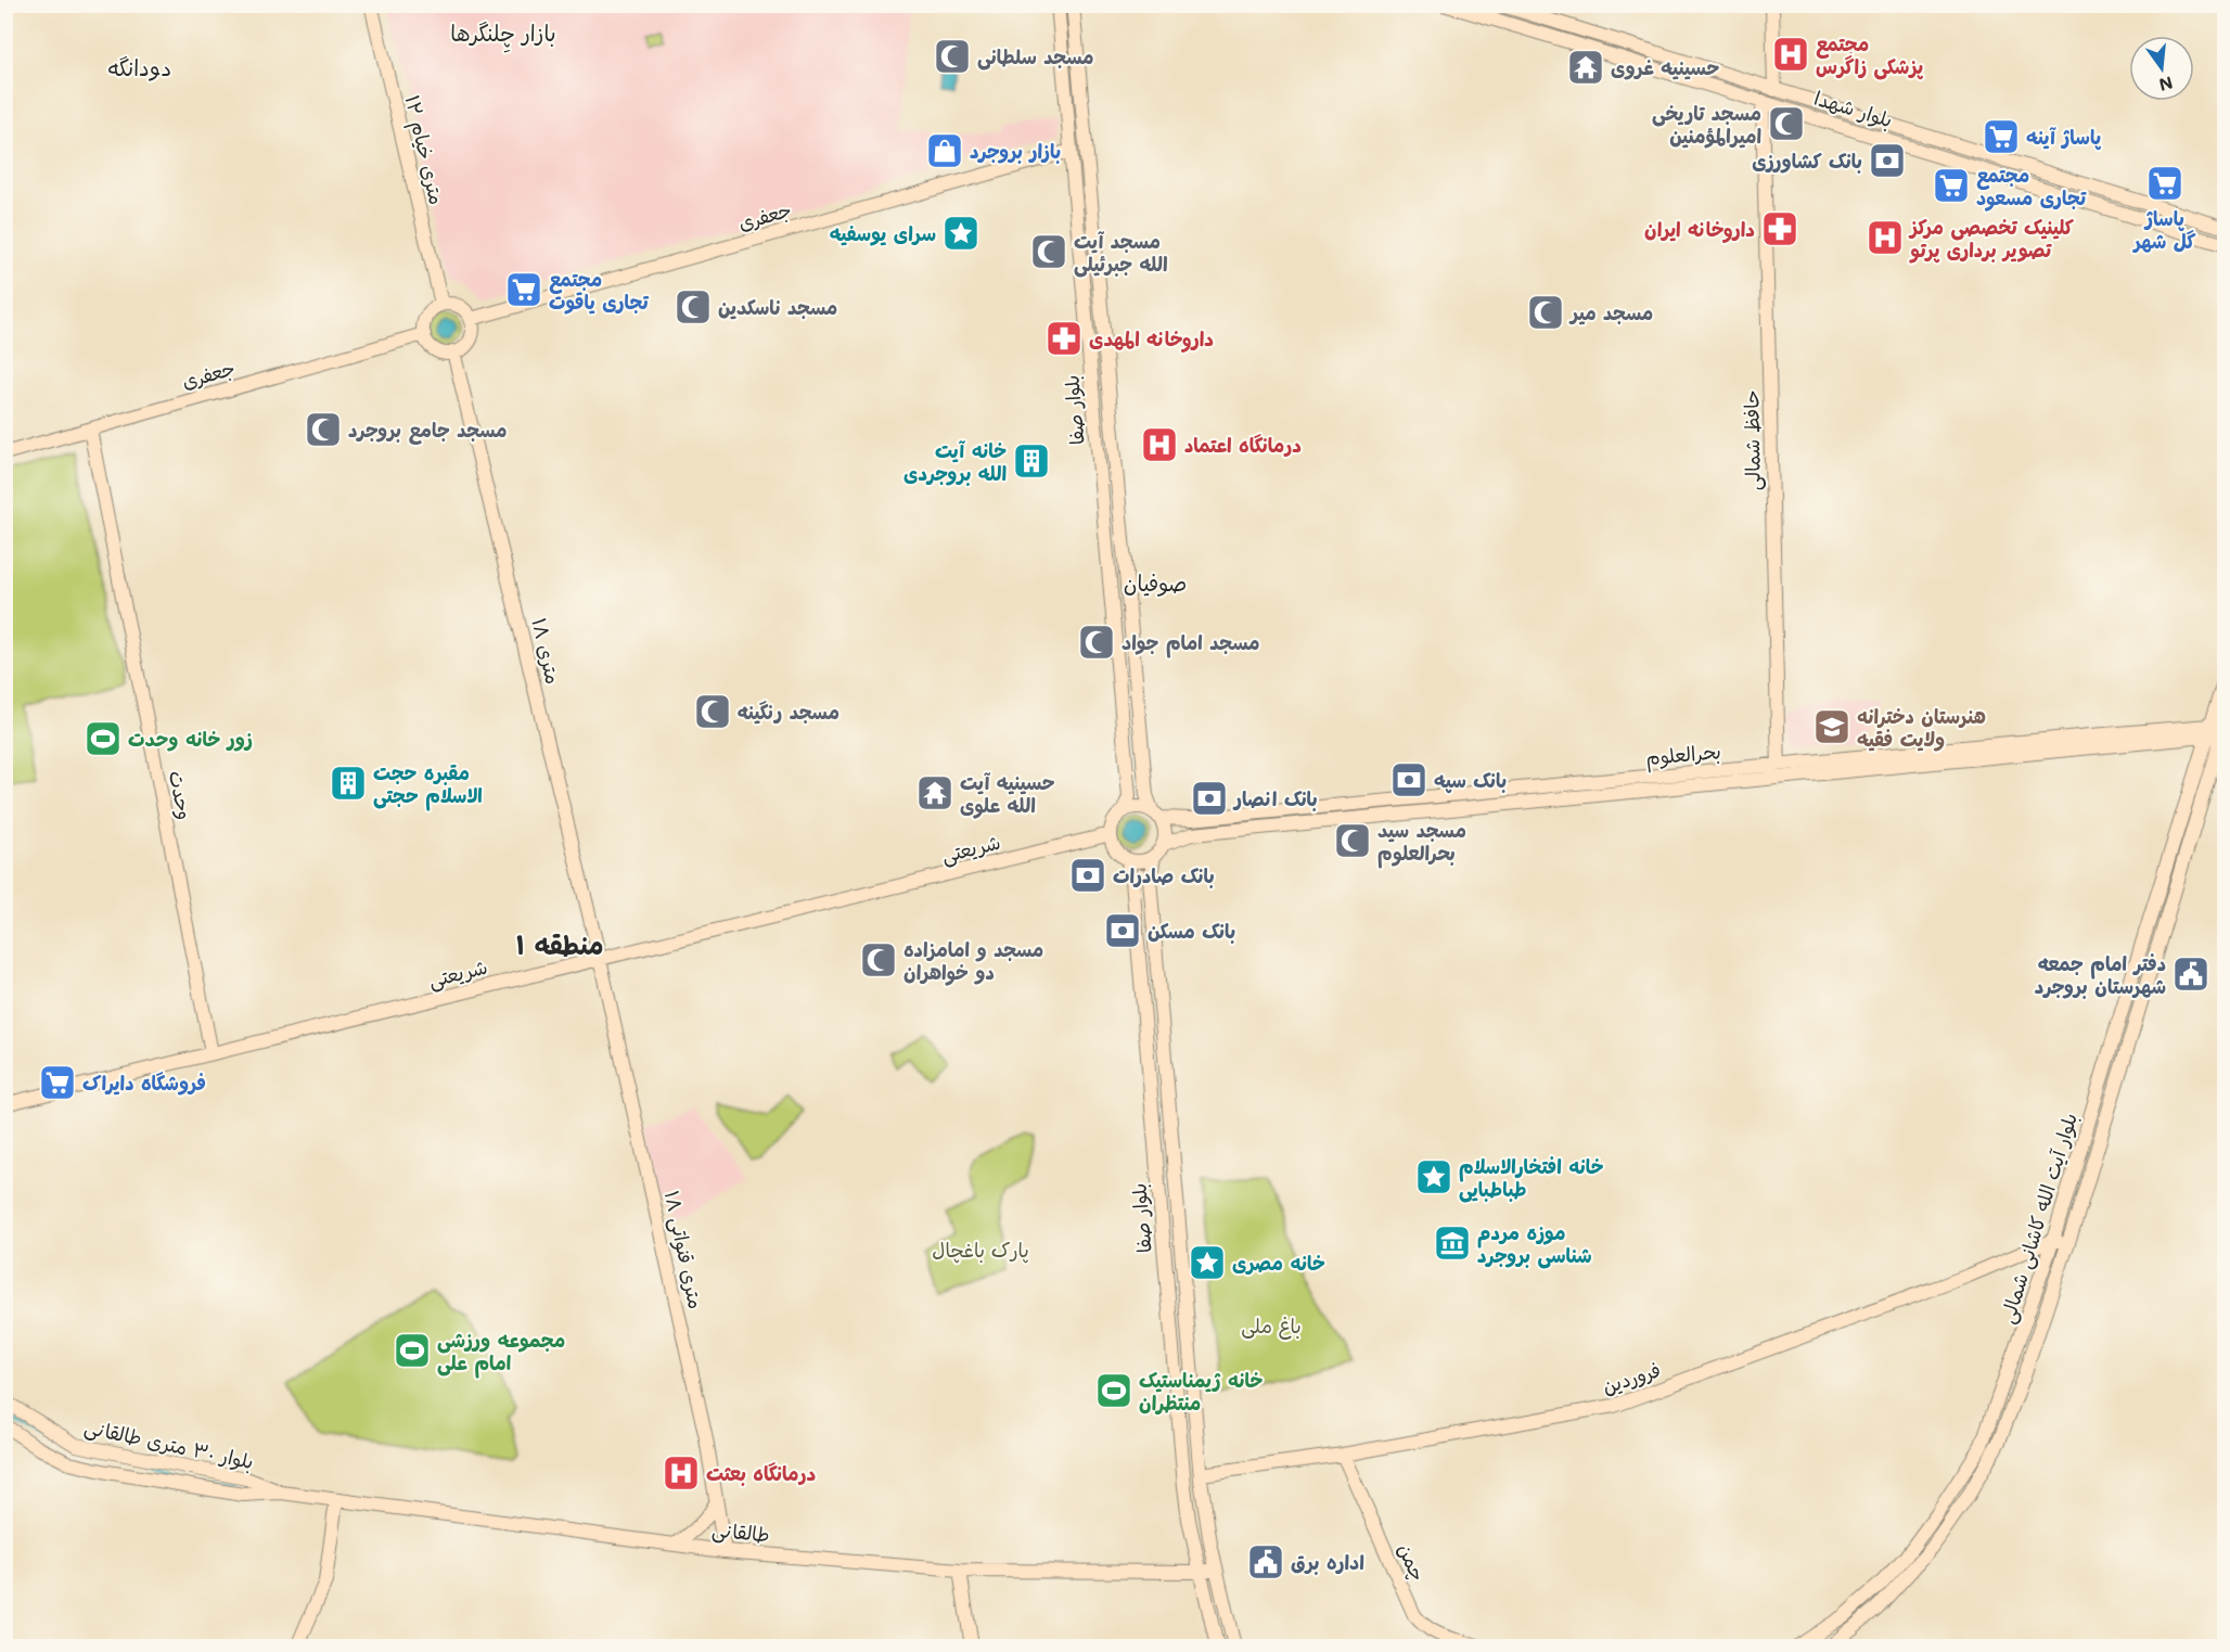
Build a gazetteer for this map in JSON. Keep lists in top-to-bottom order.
{
  "streets": {
    "main road": [
      "بلوار شهدا",
      "۱۲ متری خیام",
      "جعفری",
      "بلوار صفا",
      "حافظ شمالی",
      "۱۸ متری",
      "بحرالعلوم",
      "وحدت",
      "شریعتی",
      "بلوار آیت الله کاشانی شمالی",
      "۱۸ متری قنواتی",
      "فروردین",
      "بلوار ۳۰ متری طالقانی",
      "طالقانی",
      "چمن"
    ]
  },
  "crossings": [
    ["بلوار شهدا", "حافظ شمالی"],
    ["۱۲ متری خیام", "جعفری"],
    ["۱۲ متری خیام", "۱۸ متری"],
    ["جعفری", "بلوار صفا"],
    ["جعفری", "۱۸ متری"],
    ["جعفری", "وحدت"],
    ["بلوار صفا", "بحرالعلوم"],
    ["بلوار صفا", "شریعتی"],
    ["بلوار صفا", "فروردین"],
    ["بلوار صفا", "طالقانی"],
    ["حافظ شمالی", "بحرالعلوم"],
    ["۱۸ متری", "شریعتی"],
    ["۱۸ متری", "۱۸ متری قنواتی"],
    ["بحرالعلوم", "شریعتی"],
    ["بحرالعلوم", "بلوار آیت الله کاشانی شمالی"],
    ["وحدت", "شریعتی"],
    ["شریعتی", "۱۸ متری قنواتی"],
    ["بلوار آیت الله کاشانی شمالی", "فروردین"],
    ["۱۸ متری قنواتی", "طالقانی"],
    ["فروردین", "چمن"],
    ["بلوار ۳۰ متری طالقانی", "طالقانی"]
  ],
  "districts": [
    "بازار چِلنگرها",
    "دودانگه",
    "صوفیان",
    "منطقه ۱"
  ],
  "parks": ["پارک باغچال", "باغ ملی"],
  "places": {
    "hospital": [
      "مجتمع پزشکی زاگرس",
      "کلینیک تخصصی مرکز تصویر برداری پرتو",
      "درمانگاه اعتماد",
      "درمانگاه بعثت"
    ],
    "mosque": [
      "مسجد سلطانی",
      "مسجد تاریخی امیرالمؤمنین",
      "مسجد آیت الله جبرئیلی",
      "مسجد ناسکدین",
      "مسجد میر",
      "مسجد جامع بروجرد",
      "مسجد امام جواد",
      "مسجد رنگینه",
      "مسجد سید بحرالعلوم",
      "مسجد و امامزاده دو خواهران"
    ],
    "temple": ["حسینیه غروی", "حسینیه آیت الله علوی"],
    "supermarket": [
      "پاساژ آینه",
      "پاساژ گل شهر",
      "مجتمع تجاری مسعود",
      "مجتمع تجاری یاقوت",
      "فروشگاه دایراک"
    ],
    "shop": ["بازار بروجرد"],
    "bank": [
      "بانک کشاورزی",
      "بانک سپه",
      "بانک انصار",
      "بانک صادرات",
      "بانک مسکن"
    ],
    "pharmacy": ["داروخانه ایران", "داروخانه المهدی"],
    "place": ["سرای یوسفیه", "خانه افتخارالاسلام طباطبایی", "خانه مصری"],
    "building": ["خانه آیت الله بروجردی", "مقبره حجت الاسلام حجتی"],
    "school or university": ["هنرستان دخترانه ولایت فقیه"],
    "sports": ["زور خانه وحدت", "مجموعه ورزشی امام علی", "خانه ژیمناستیک منتظران"],
    "public building": ["دفتر امام جمعه شهرستان بروجرد", "اداره برق"],
    "museum": ["موزه مردم شناسی بروجرد"]
  },
  "north": "bottom"
}
